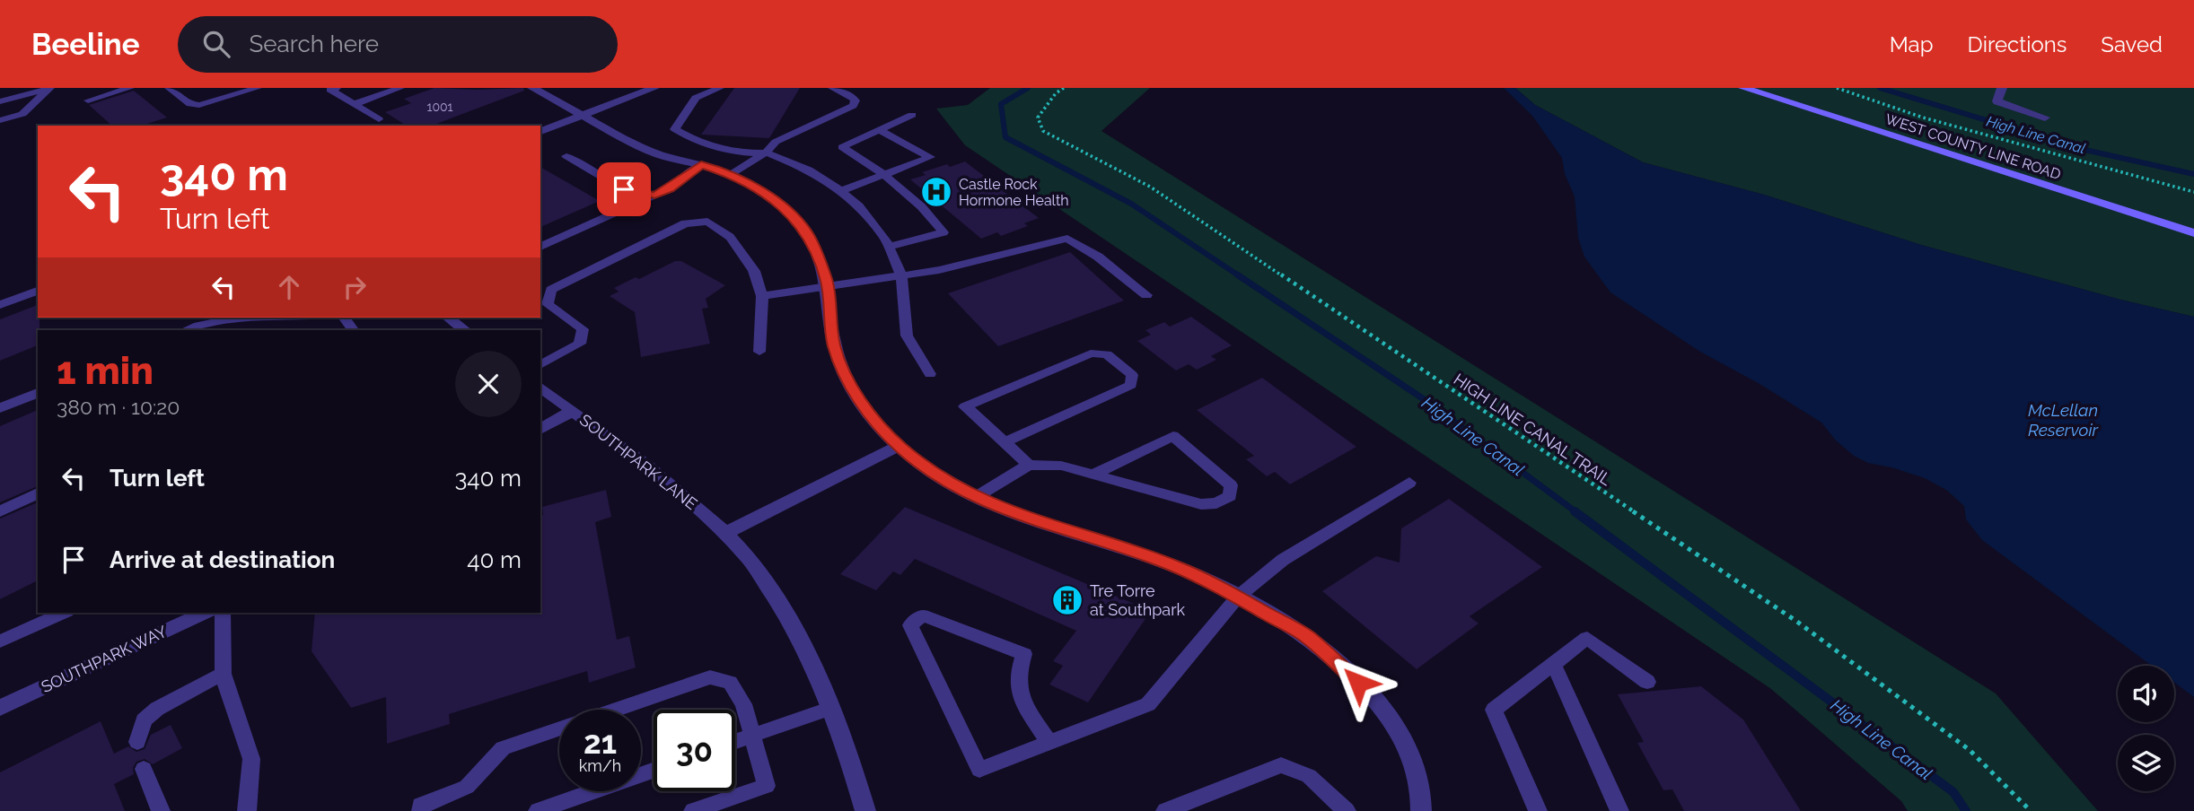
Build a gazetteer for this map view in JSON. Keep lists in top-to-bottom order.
{
  "streets": {
    "main road": ["WEST COUNTY LINE ROAD"],
    "street": ["SOUTHPARK LANE", "SOUTHPARK WAY"],
    "path": ["HIGH LINE CANAL TRAIL"]
  },
  "water": ["High Line Canal", "McLellan Reservoir"],
  "places": {
    "hospital": ["Castle Rock Hormone Health"],
    "building": ["Tre Torre at Southpark"]
  },
  "house_numbers": ["1001"],
  "page": {
    "header": "Beeline",
    "search": "Search here",
    "nav": ["Map", "Directions", "Saved"],
    "turn": ["340 m", "Turn left"],
    "heading": ["1 min", "380 m · 10:20"],
    "list": [
      {
        "name": "Turn left",
        "value": "340 m"
      },
      {
        "name": "Arrive at destination",
        "value": "40 m"
      }
    ],
    "speed": "21 km/h",
    "limit": "30"
  }
}
